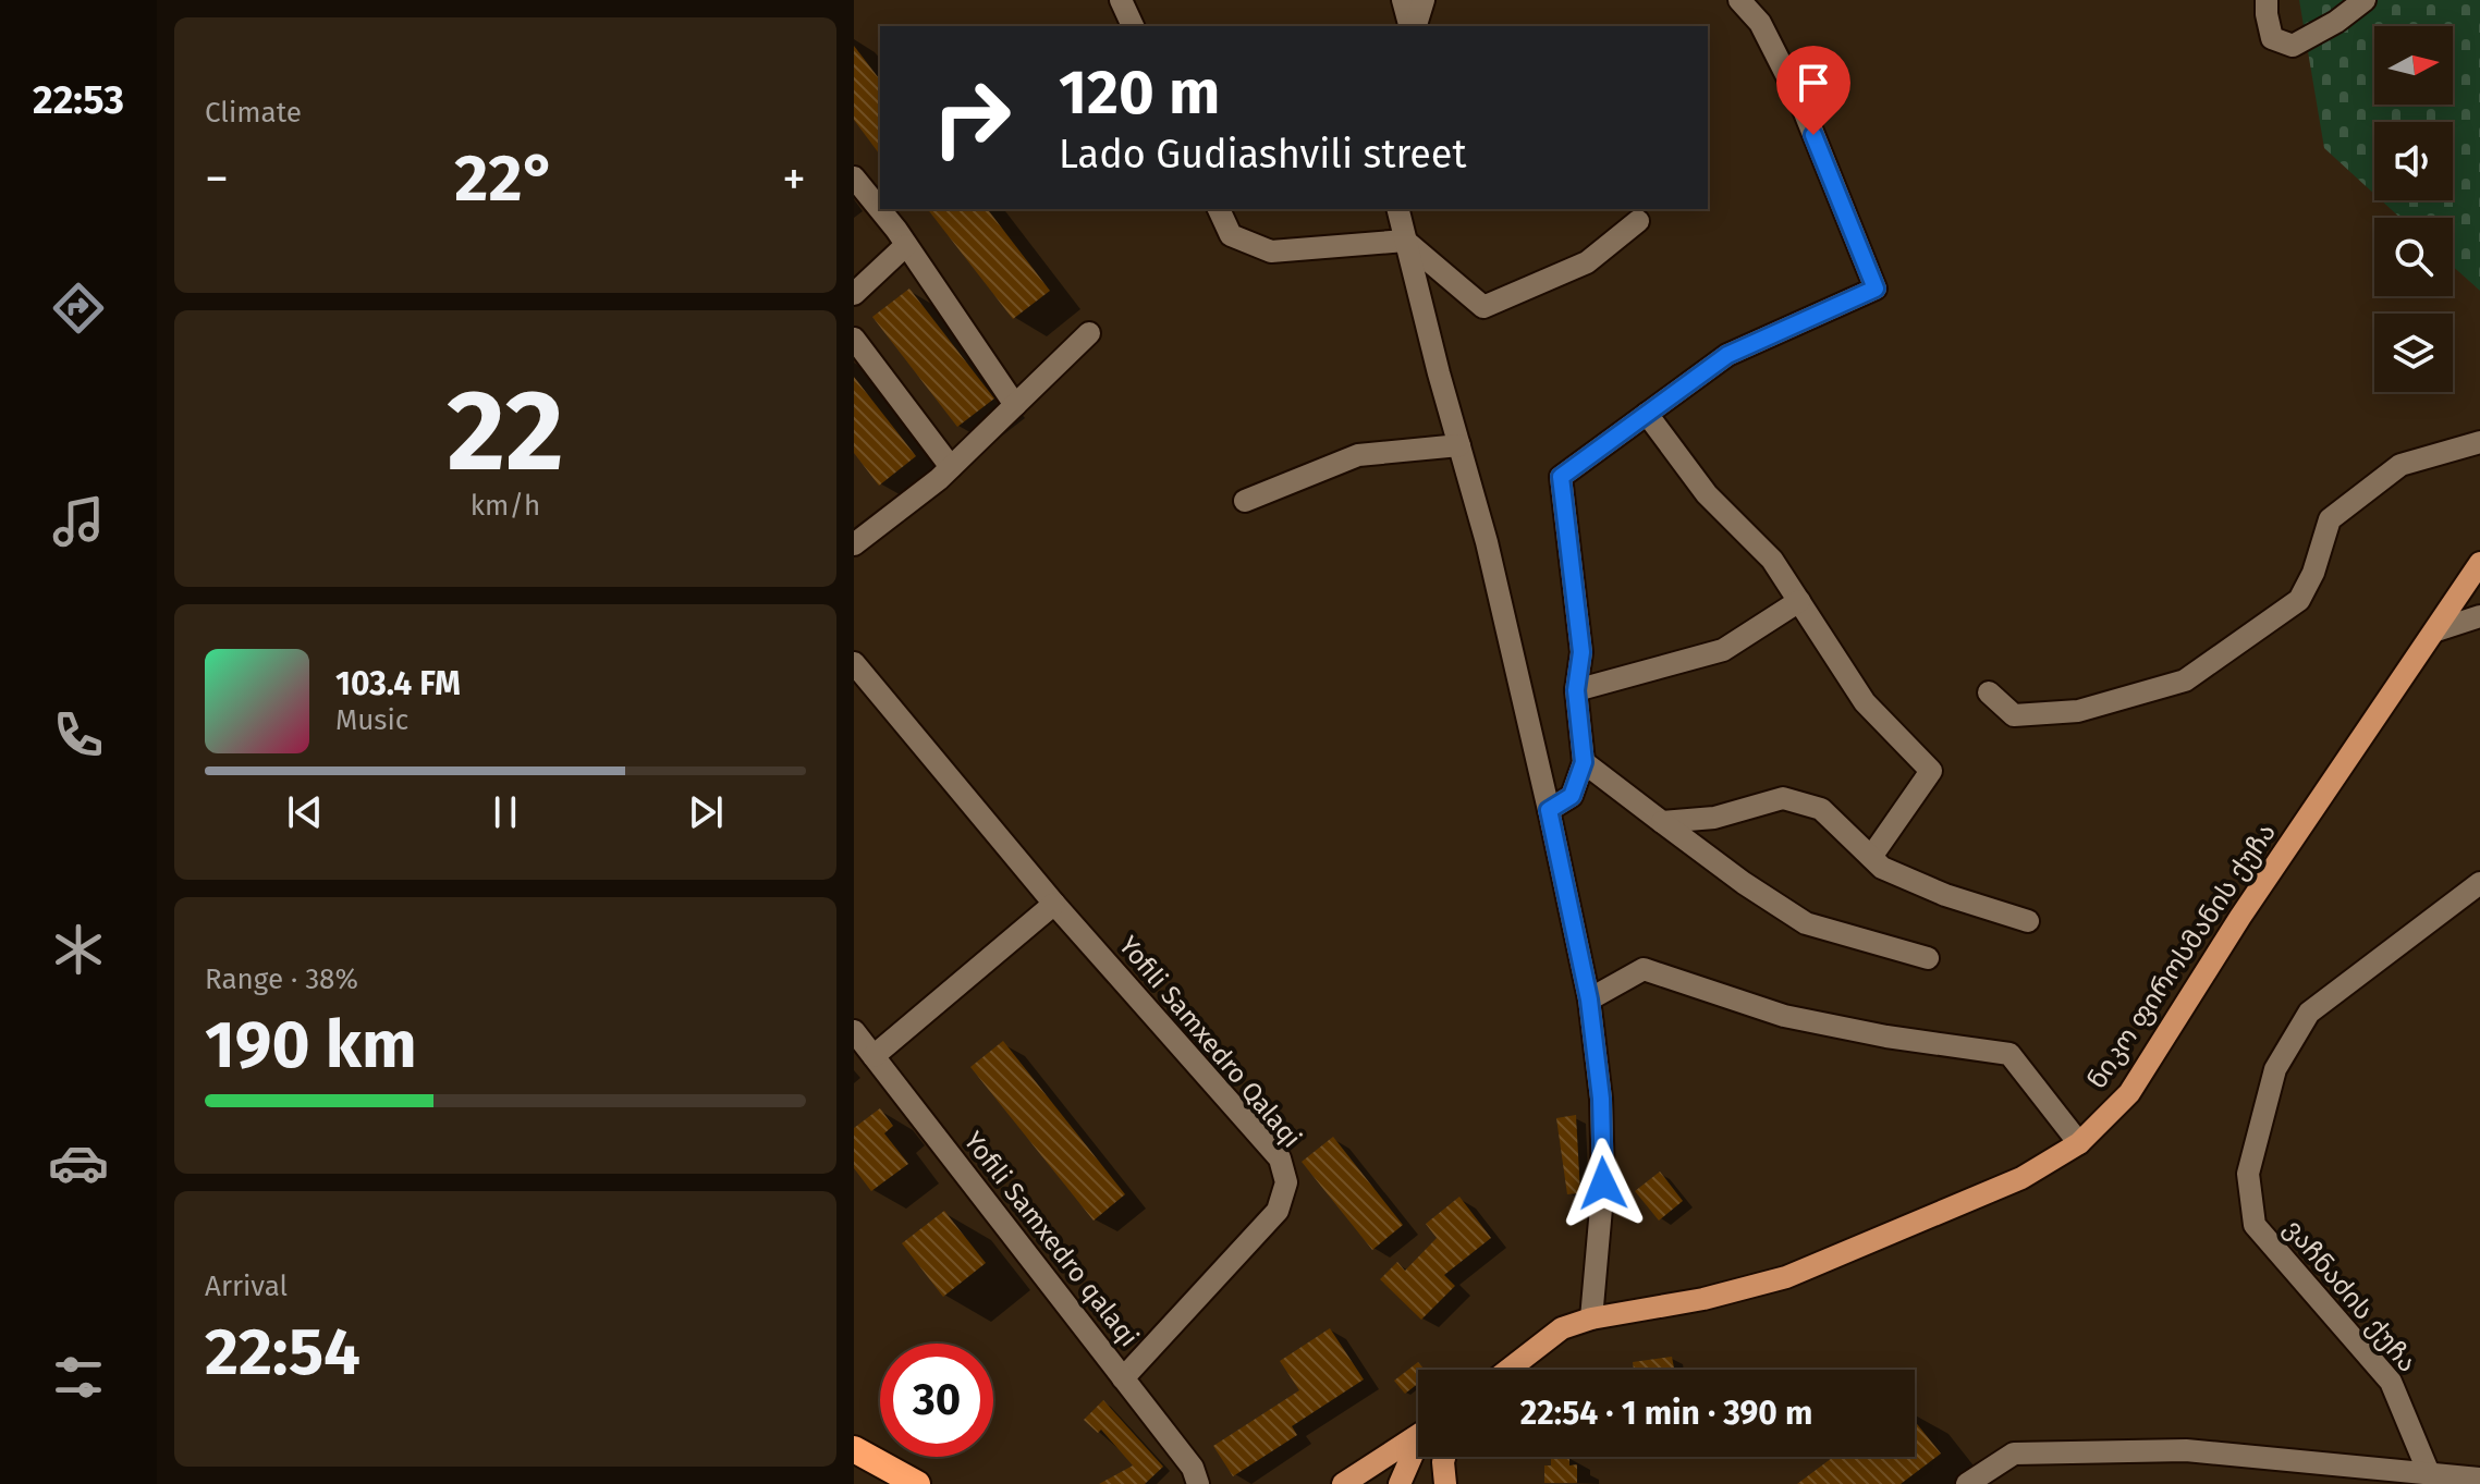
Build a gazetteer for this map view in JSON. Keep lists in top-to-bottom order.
{
  "streets": {
    "main road": ["ნიკო ფიროსმანის ქუჩა"],
    "street": ["Yofili Samxedro Qalaqi", "Yofili Samxedro qalaqi", "ვაჩნაძის ქუჩა"]
  },
  "crossings": [
    ["Yofili Samxedro Qalaqi", "Yofili Samxedro qalaqi"]
  ],
  "north": "right",
  "page": {
    "tabs": "22:53",
    "tile": [
      "Climate",
      ["22", "km/h"],
      ["Range · 38%", "190 km"],
      ["Arrival", "22:54"]
    ],
    "turn": ["120 m", "Lado Gudiashvili street"],
    "heat": ["−", "22°", "+"],
    "song": ["103.4 FM", "Music"],
    "limit": "30",
    "trip": "22:54 · 1 min · 390 m"
  }
}
